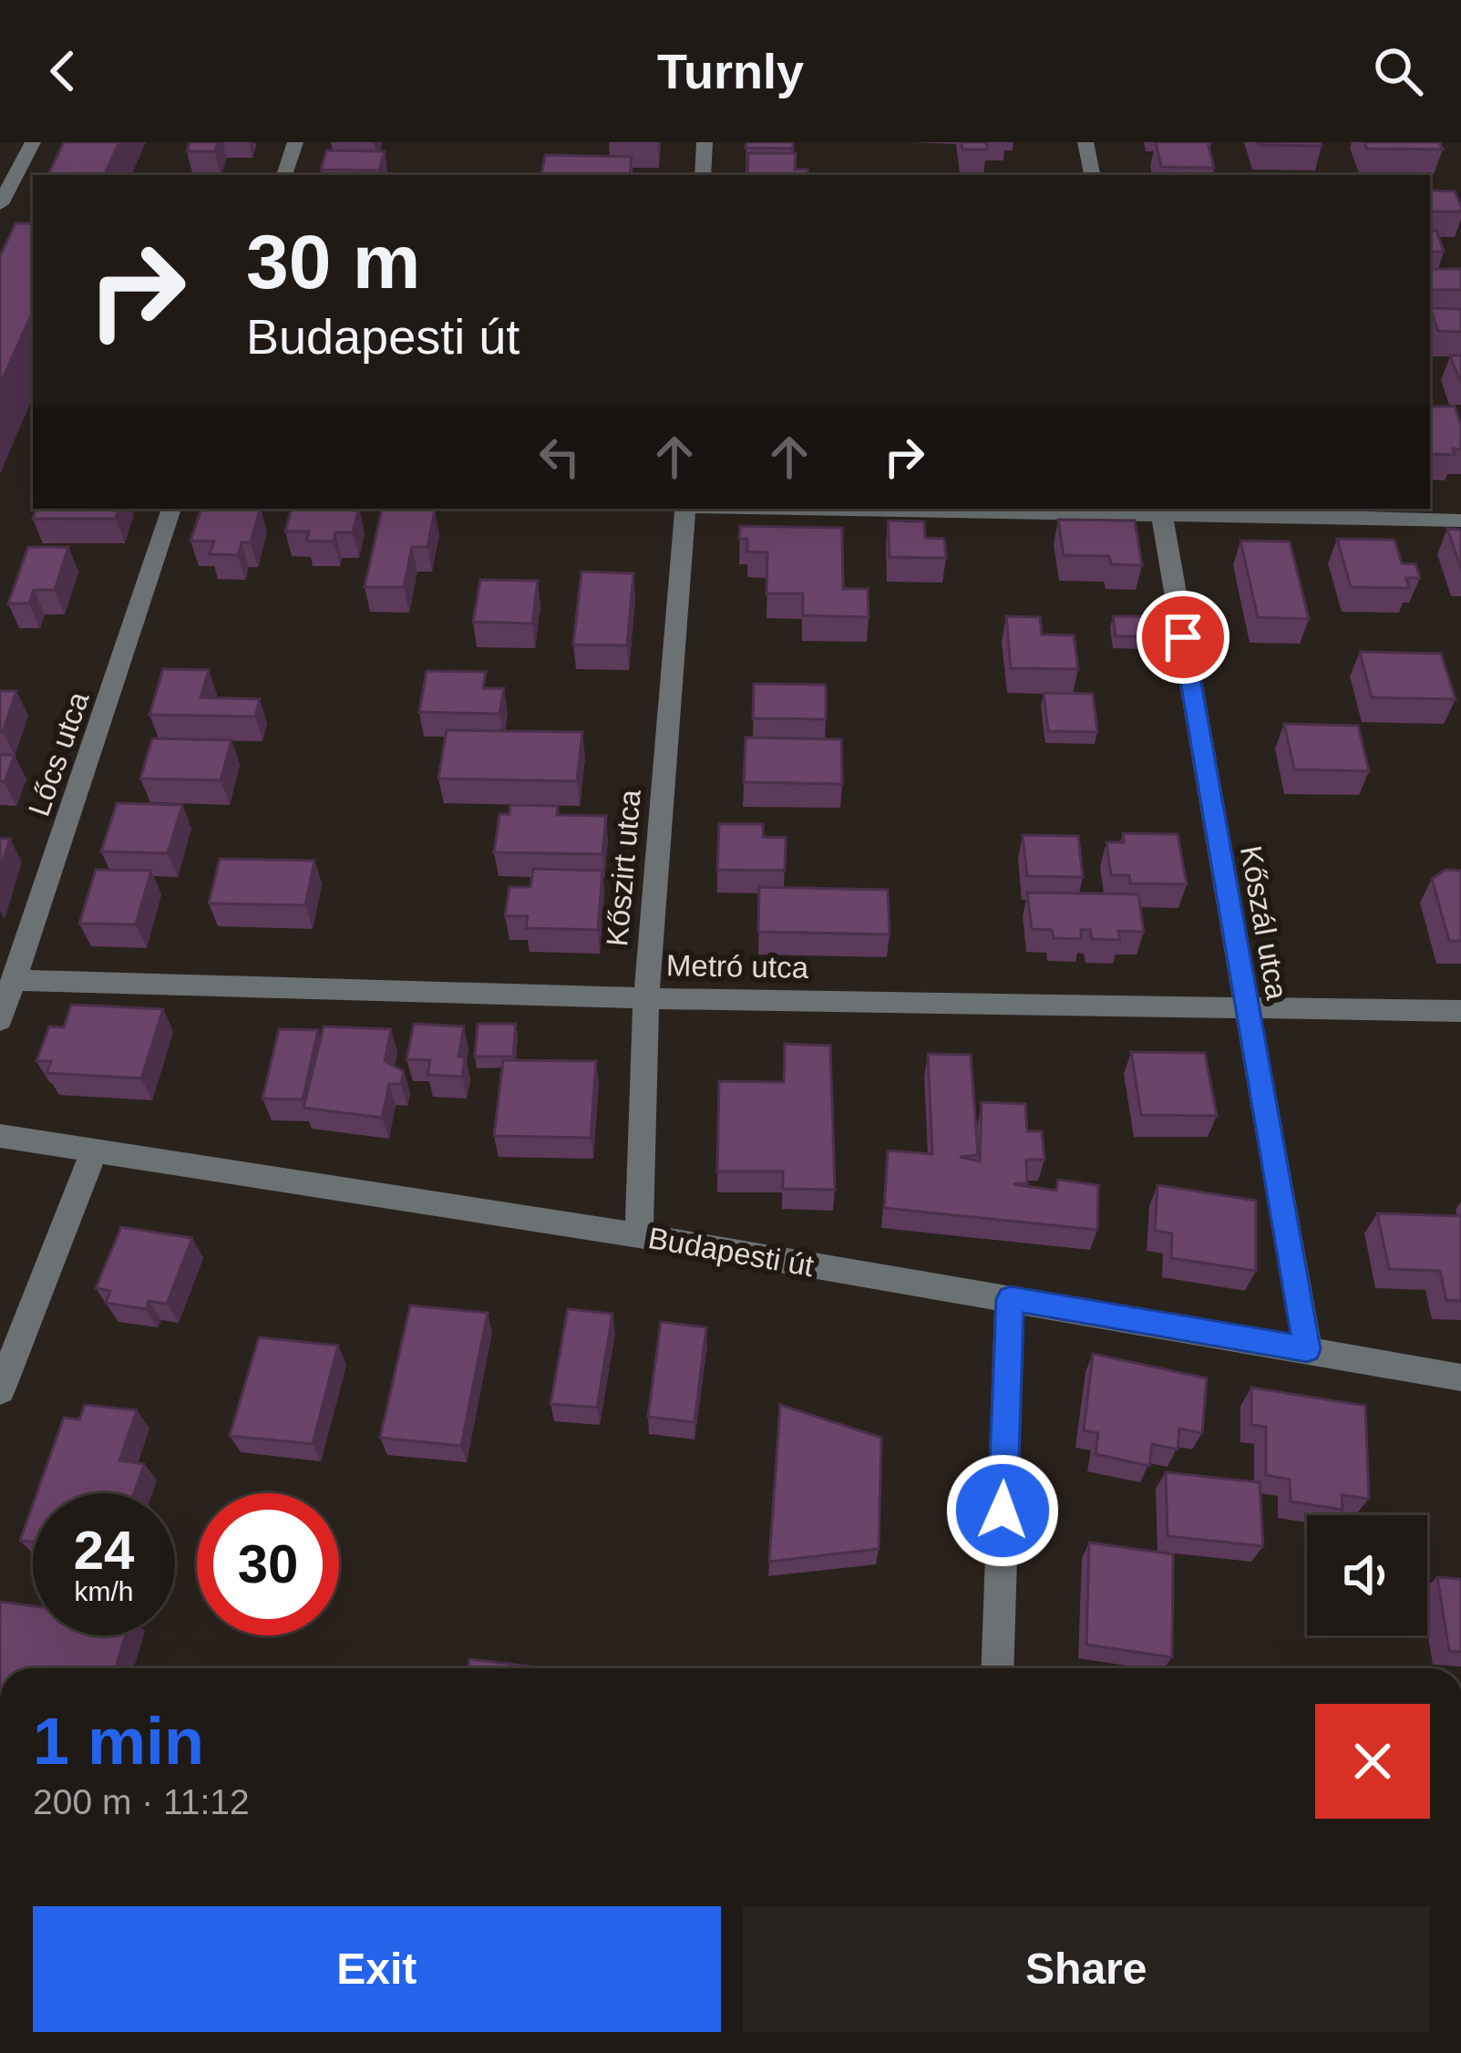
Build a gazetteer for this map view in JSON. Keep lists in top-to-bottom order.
{
  "streets": {
    "street": [
      "Lőcs utca",
      "Kőszirt utca",
      "Kőszál utca",
      "Metró utca",
      "Budapesti út"
    ]
  },
  "crossings": [
    ["Lőcs utca", "Metró utca"],
    ["Kőszirt utca", "Metró utca"],
    ["Kőszirt utca", "Budapesti út"],
    ["Kőszál utca", "Metró utca"],
    ["Kőszál utca", "Budapesti út"]
  ],
  "page": {
    "header": "Turnly",
    "turn": ["30 m", "Budapesti út"],
    "speed": "24 km/h",
    "limit": "30",
    "heading": ["1 min", "200 m · 11:12"],
    "buttons": ["Exit", "Share"]
  }
}
